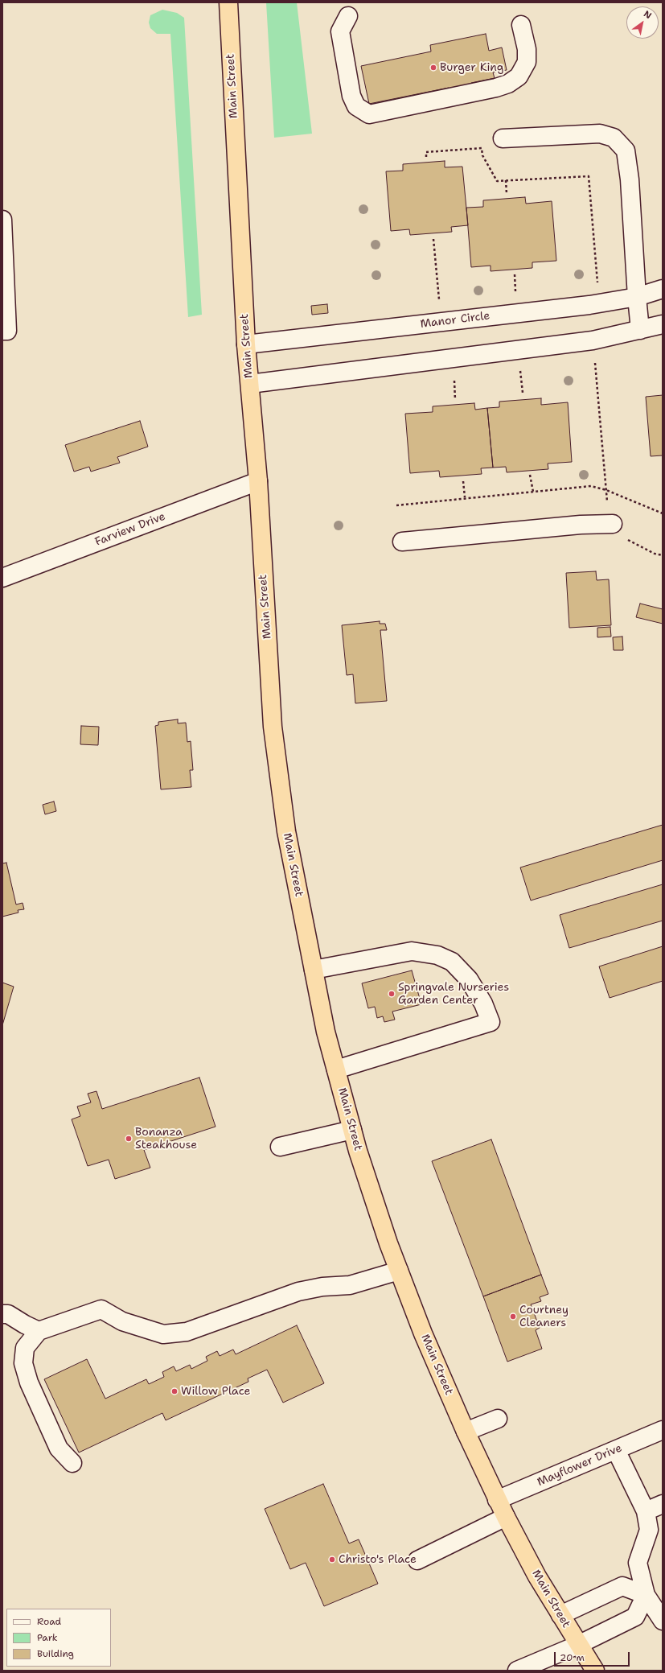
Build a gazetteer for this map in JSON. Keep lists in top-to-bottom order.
{
  "streets": {
    "highway": ["Main Street"],
    "street": ["Manor Circle", "Farview Drive", "Mayflower Drive"]
  },
  "crossings": [
    ["Main Street", "Manor Circle"],
    ["Main Street", "Farview Drive"],
    ["Main Street", "Mayflower Drive"]
  ],
  "places": [
    "Burger King",
    "Springvale Nurseries Garden Center",
    "Bonanza Steakhouse",
    "Courtney Cleaners",
    "Willow Place",
    "Christo's Place"
  ],
  "legend": ["Road", "Park", "Building"],
  "scale_bar": "20 m",
  "north": "top right"
}
